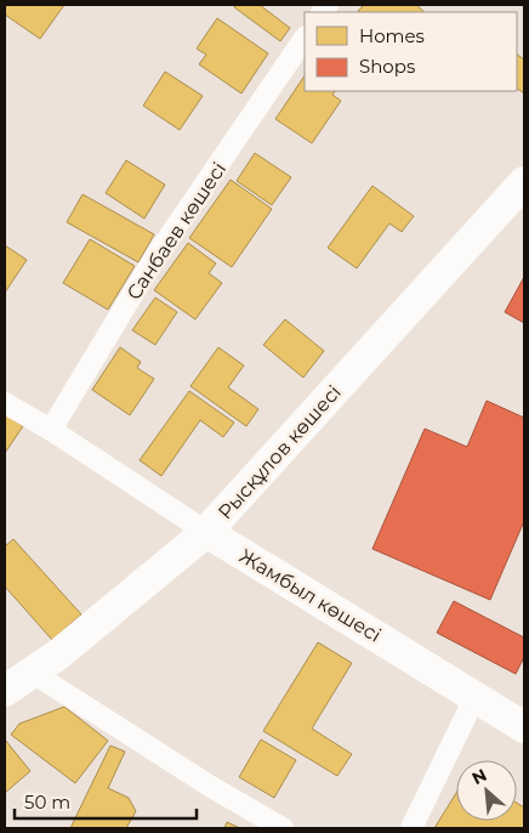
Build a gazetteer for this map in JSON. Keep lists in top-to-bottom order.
{
  "streets": {
    "main road": ["Рысқұлов көшесі", "Жамбыл көшесі"],
    "street": ["Санбаев көшесі"]
  },
  "crossings": [
    ["Санбаев көшесі", "Жамбыл көшесі"],
    ["Рысқұлов көшесі", "Жамбыл көшесі"]
  ],
  "legend": ["Homes", "Shops"],
  "scale_bar": "50 m",
  "north": "top left"
}
